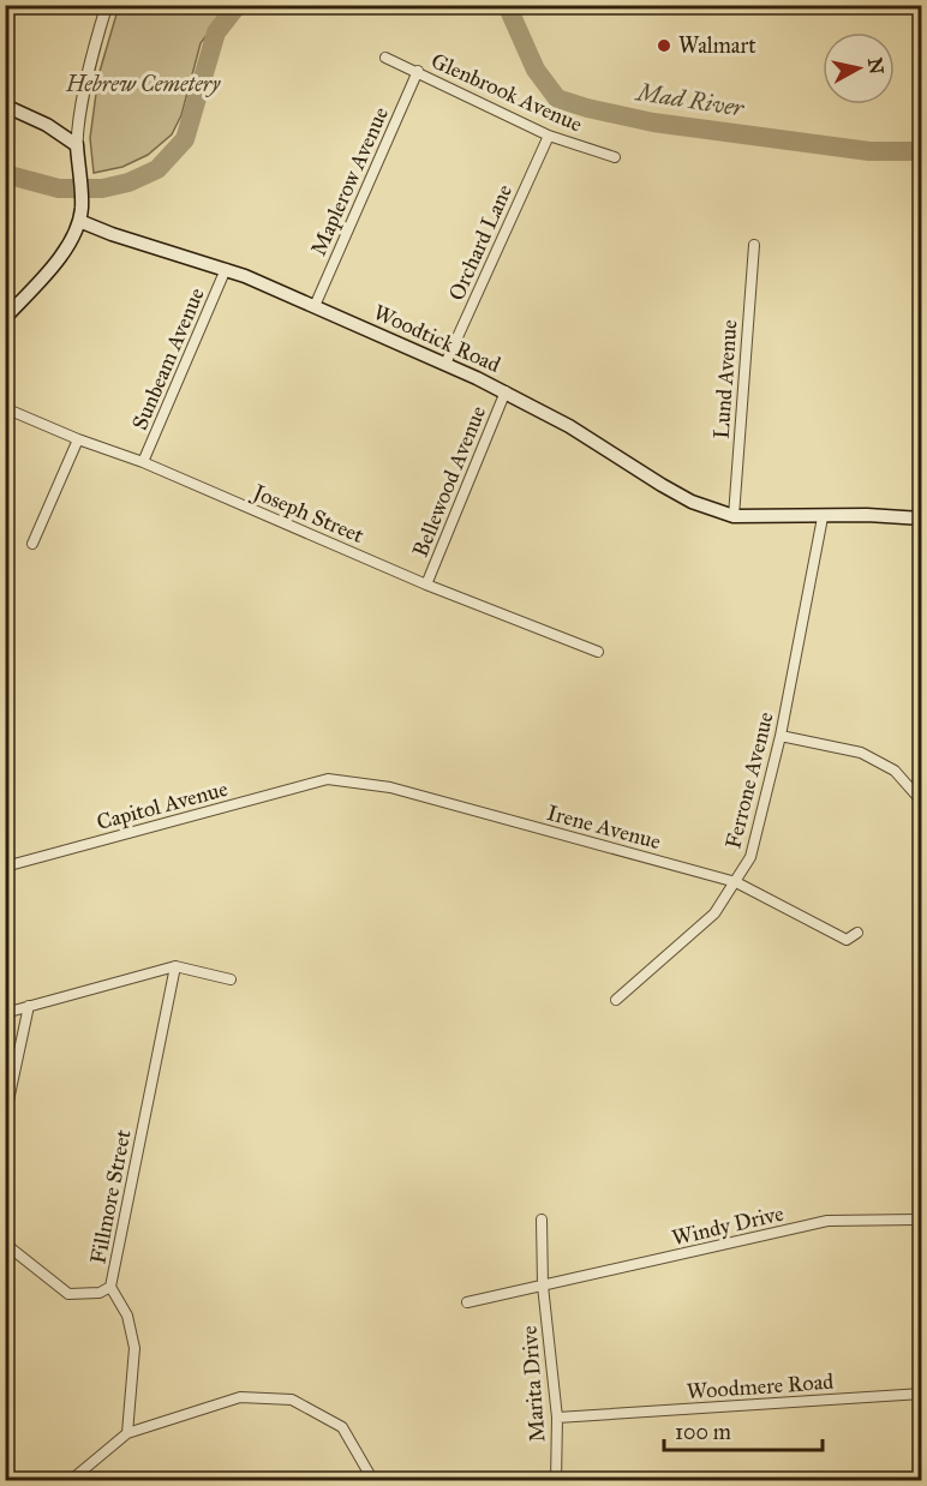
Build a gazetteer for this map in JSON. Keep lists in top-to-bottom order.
{
  "streets": {
    "main road": ["Woodtick Road"],
    "street": [
      "Glenbrook Avenue",
      "Maplerow Avenue",
      "Orchard Lane",
      "Sunbeam Avenue",
      "Lund Avenue",
      "Bellewood Avenue",
      "Joseph Street",
      "Ferrone Avenue",
      "Capitol Avenue",
      "Irene Avenue",
      "Fillmore Street",
      "Windy Drive",
      "Marita Drive",
      "Woodmere Road"
    ]
  },
  "crossings": [
    ["Glenbrook Avenue", "Maplerow Avenue"],
    ["Glenbrook Avenue", "Orchard Lane"],
    ["Maplerow Avenue", "Woodtick Road"],
    ["Orchard Lane", "Woodtick Road"],
    ["Woodtick Road", "Sunbeam Avenue"],
    ["Woodtick Road", "Lund Avenue"],
    ["Woodtick Road", "Bellewood Avenue"],
    ["Woodtick Road", "Ferrone Avenue"],
    ["Sunbeam Avenue", "Joseph Street"],
    ["Bellewood Avenue", "Joseph Street"],
    ["Ferrone Avenue", "Irene Avenue"],
    ["Capitol Avenue", "Irene Avenue"],
    ["Windy Drive", "Marita Drive"],
    ["Marita Drive", "Woodmere Road"]
  ],
  "water": ["Mad River"],
  "parks": ["Hebrew Cemetery"],
  "places": ["Walmart"],
  "scale_bar": "100 m",
  "north": "right"
}
